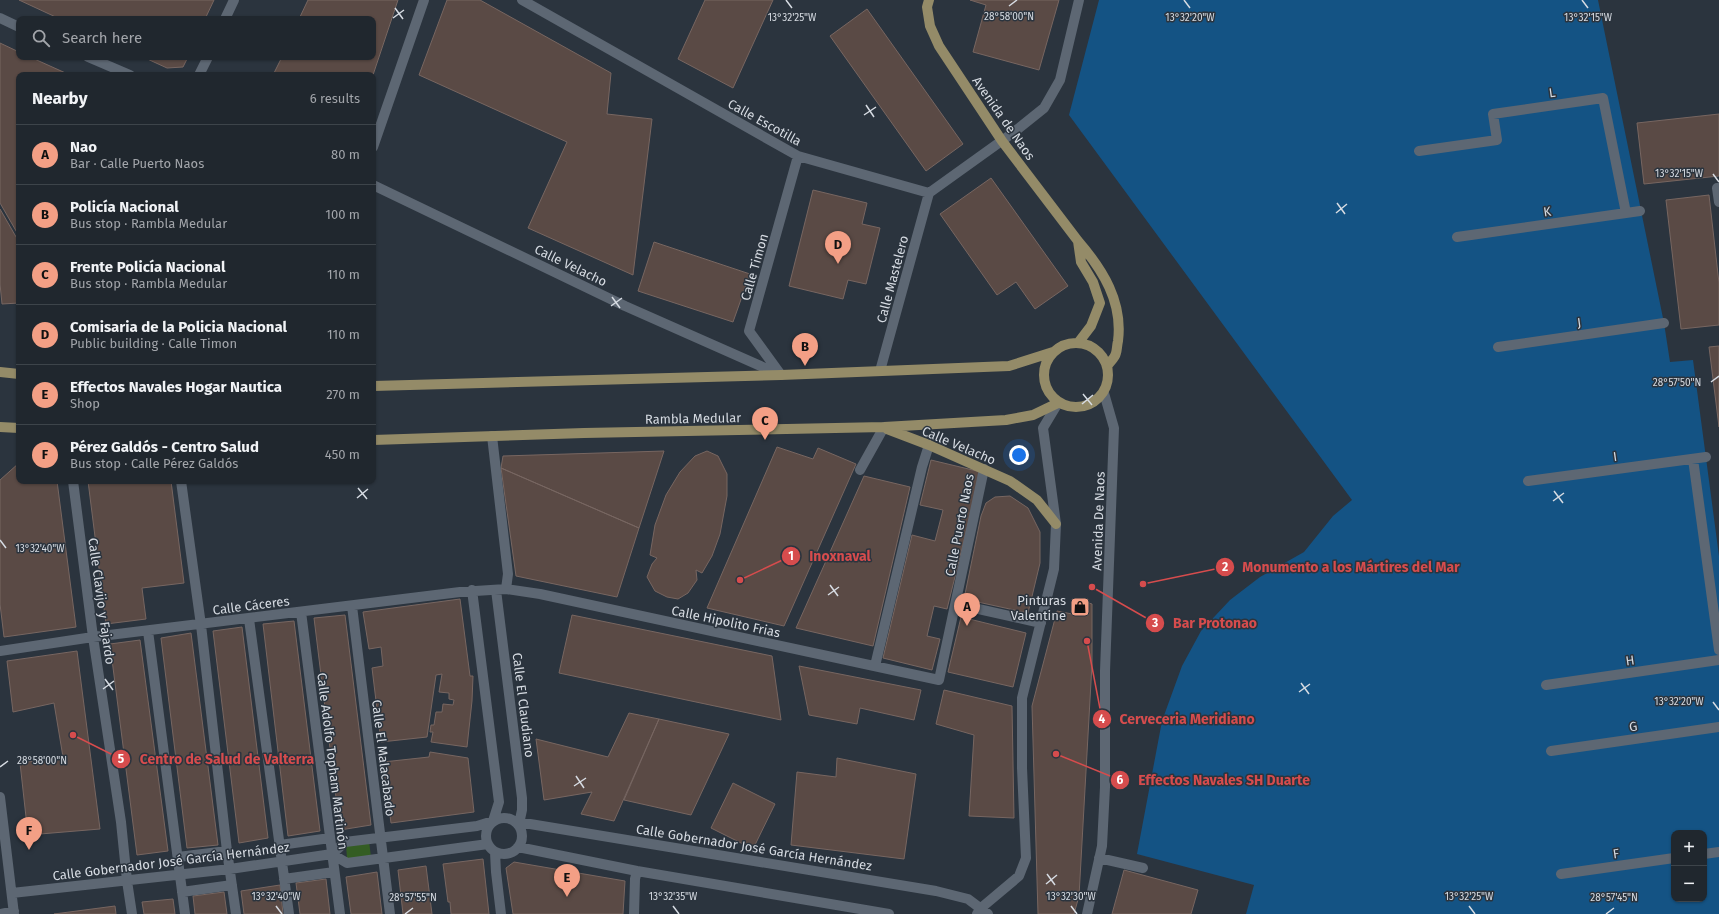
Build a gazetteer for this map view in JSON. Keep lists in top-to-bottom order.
{
  "streets": {
    "main road": ["Avenida de Naos", "Calle Velacho", "Rambla Medular"],
    "street": [
      "L",
      "Calle Escotilla",
      "K",
      "Calle Timon",
      "Calle Mastelero",
      "J",
      "I",
      "Avenida De Naos",
      "Calle Puerto Naos",
      "Calle Clavijo y Fajardo",
      "Calle Cáceres",
      "Calle Hipolito Frias",
      "H",
      "Calle El Claudiano",
      "G",
      "Calle El Malacabado",
      "Calle Adolfo Topham Martinón",
      "Calle Gobernador José García Hernández",
      "F"
    ]
  },
  "crossings": [
    ["L", "K"],
    ["Avenida de Naos", "Rambla Medular"],
    ["Avenida de Naos", "Avenida De Naos"],
    ["Calle Escotilla", "Calle Timon"],
    ["Calle Escotilla", "Calle Mastelero"],
    ["Calle Velacho", "Calle Timon"],
    ["Calle Velacho", "Rambla Medular"],
    ["Calle Velacho", "Calle Puerto Naos"],
    ["Rambla Medular", "Avenida De Naos"],
    ["Rambla Medular", "Calle El Claudiano"],
    ["Calle Puerto Naos", "Calle Hipolito Frias"],
    ["Calle Clavijo y Fajardo", "Calle Cáceres"],
    ["Calle Clavijo y Fajardo", "Calle Gobernador José García Hernández"],
    ["Calle Cáceres", "Calle Hipolito Frias"],
    ["Calle Cáceres", "Calle El Claudiano"],
    ["Calle Cáceres", "Calle El Malacabado"],
    ["Calle Cáceres", "Calle Adolfo Topham Martinón"],
    ["Calle Hipolito Frias", "Calle El Claudiano"],
    ["Calle El Claudiano", "Calle Gobernador José García Hernández"],
    ["Calle Adolfo Topham Martinón", "Calle Gobernador José García Hernández"]
  ],
  "places": {
    "other": [
      "Inoxnaval",
      "Monumento a los Mártires del Mar",
      "Bar Protonao",
      "Cerveceria Meridiano",
      "Centro de Salud de Valterra",
      "Effectos Navales SH Duarte"
    ],
    "shop": ["Pinturas Valentine"]
  },
  "page": {
    "search": "Search here",
    "heading": ["Nearby", "6 results"],
    "list": [
      {
        "mark": "A",
        "name": "Nao",
        "note": "Bar · Calle Puerto Naos",
        "value": "80 m"
      },
      {
        "mark": "B",
        "name": "Policía Nacional",
        "note": "Bus stop · Rambla Medular",
        "value": "100 m"
      },
      {
        "mark": "C",
        "name": "Frente Policía Nacional",
        "note": "Bus stop · Rambla Medular",
        "value": "110 m"
      },
      {
        "mark": "D",
        "name": "Comisaria de la Policia Nacional",
        "note": "Public building · Calle Timon",
        "value": "110 m"
      },
      {
        "mark": "E",
        "name": "Effectos Navales Hogar Nautica",
        "note": "Shop",
        "value": "270 m"
      },
      {
        "mark": "F",
        "name": "Pérez Galdós - Centro Salud",
        "note": "Bus stop · Calle Pérez Galdós",
        "value": "450 m"
      }
    ],
    "pins": [
      "D",
      "B",
      "C",
      "A",
      "F",
      "E"
    ],
    "map_buttons": ["+", "−"]
  },
  "coordinates": [
    "28°58'00\"N",
    "13°32'25\"W",
    "13°32'20\"W",
    "13°32'15\"W",
    "28°57'50\"N",
    "13°32'40\"W",
    "13°32'35\"W",
    "13°32'30\"W",
    "28°57'55\"N",
    "28°57'45\"N"
  ]
}
